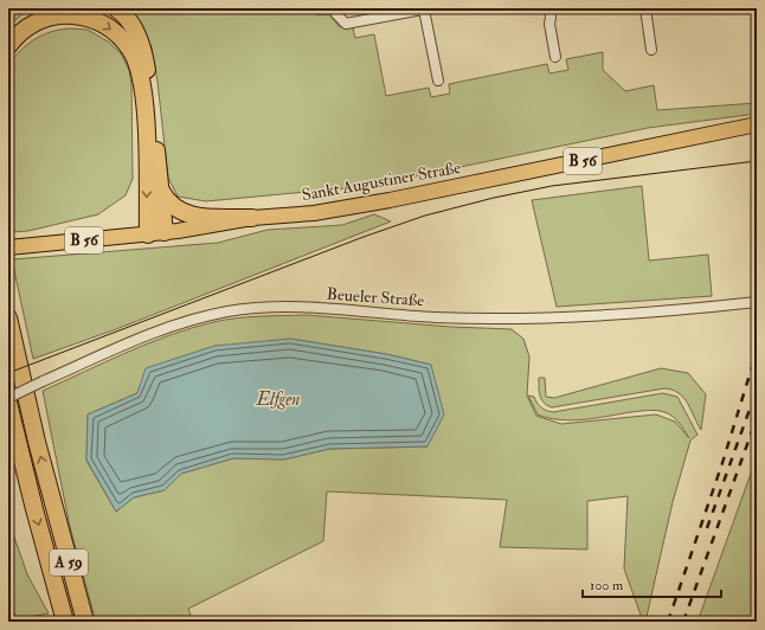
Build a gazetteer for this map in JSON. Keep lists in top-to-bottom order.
{
  "streets": {
    "highway": ["A 59"],
    "main road": ["B 56", "Sankt Augustiner Straße"],
    "street": ["Beueler Straße"]
  },
  "crossings": [
    ["Beueler Straße", "A 59"]
  ],
  "water": ["Elfgen"],
  "scale_bar": "100 m"
}
